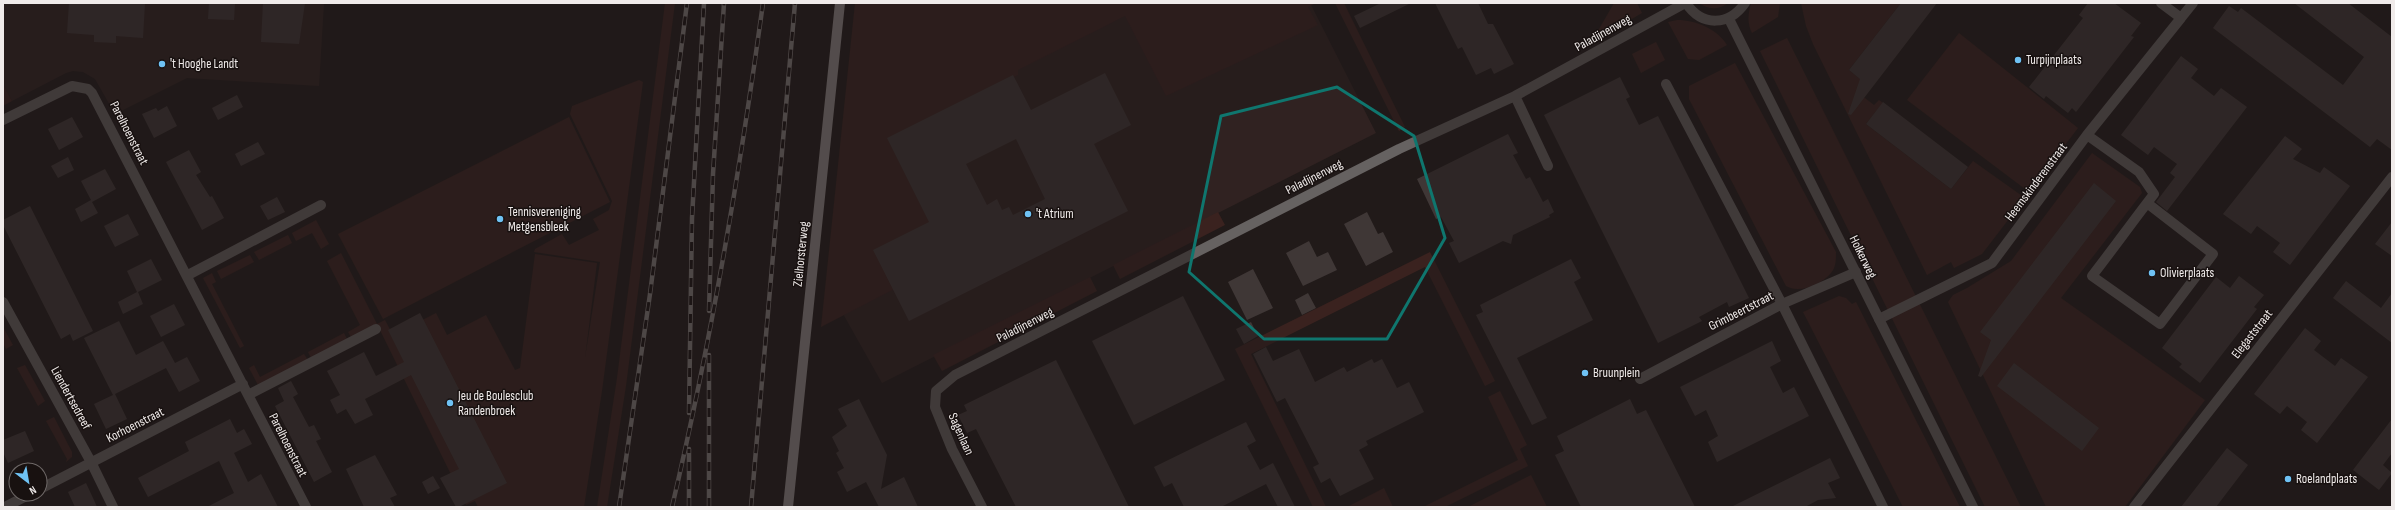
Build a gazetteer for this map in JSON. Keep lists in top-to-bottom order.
{
  "streets": {
    "main road": ["Zielhorsterweg"],
    "street": [
      "Paladijnenweg",
      "Parelhoenstraat",
      "Heemskinderenstraat",
      "Holkerweg",
      "Grimbeertstraat",
      "Elegaststraat",
      "Liendertsedreef",
      "Korhoenstraat",
      "Sagenlaan"
    ]
  },
  "crossings": [
    ["Paladijnenweg", "Sagenlaan"],
    ["Parelhoenstraat", "Korhoenstraat"],
    ["Heemskinderenstraat", "Holkerweg"],
    ["Holkerweg", "Grimbeertstraat"],
    ["Liendertsedreef", "Korhoenstraat"]
  ],
  "places": [
    "Turpijnplaats",
    "'t Hooghe Landt",
    "'t Atrium",
    "Tennisvereniging Metgensbleek",
    "Olivierplaats",
    "Bruunplein",
    "Jeu de Boulesclub Randenbroek",
    "Roelandplaats"
  ],
  "north": "bottom right"
}
